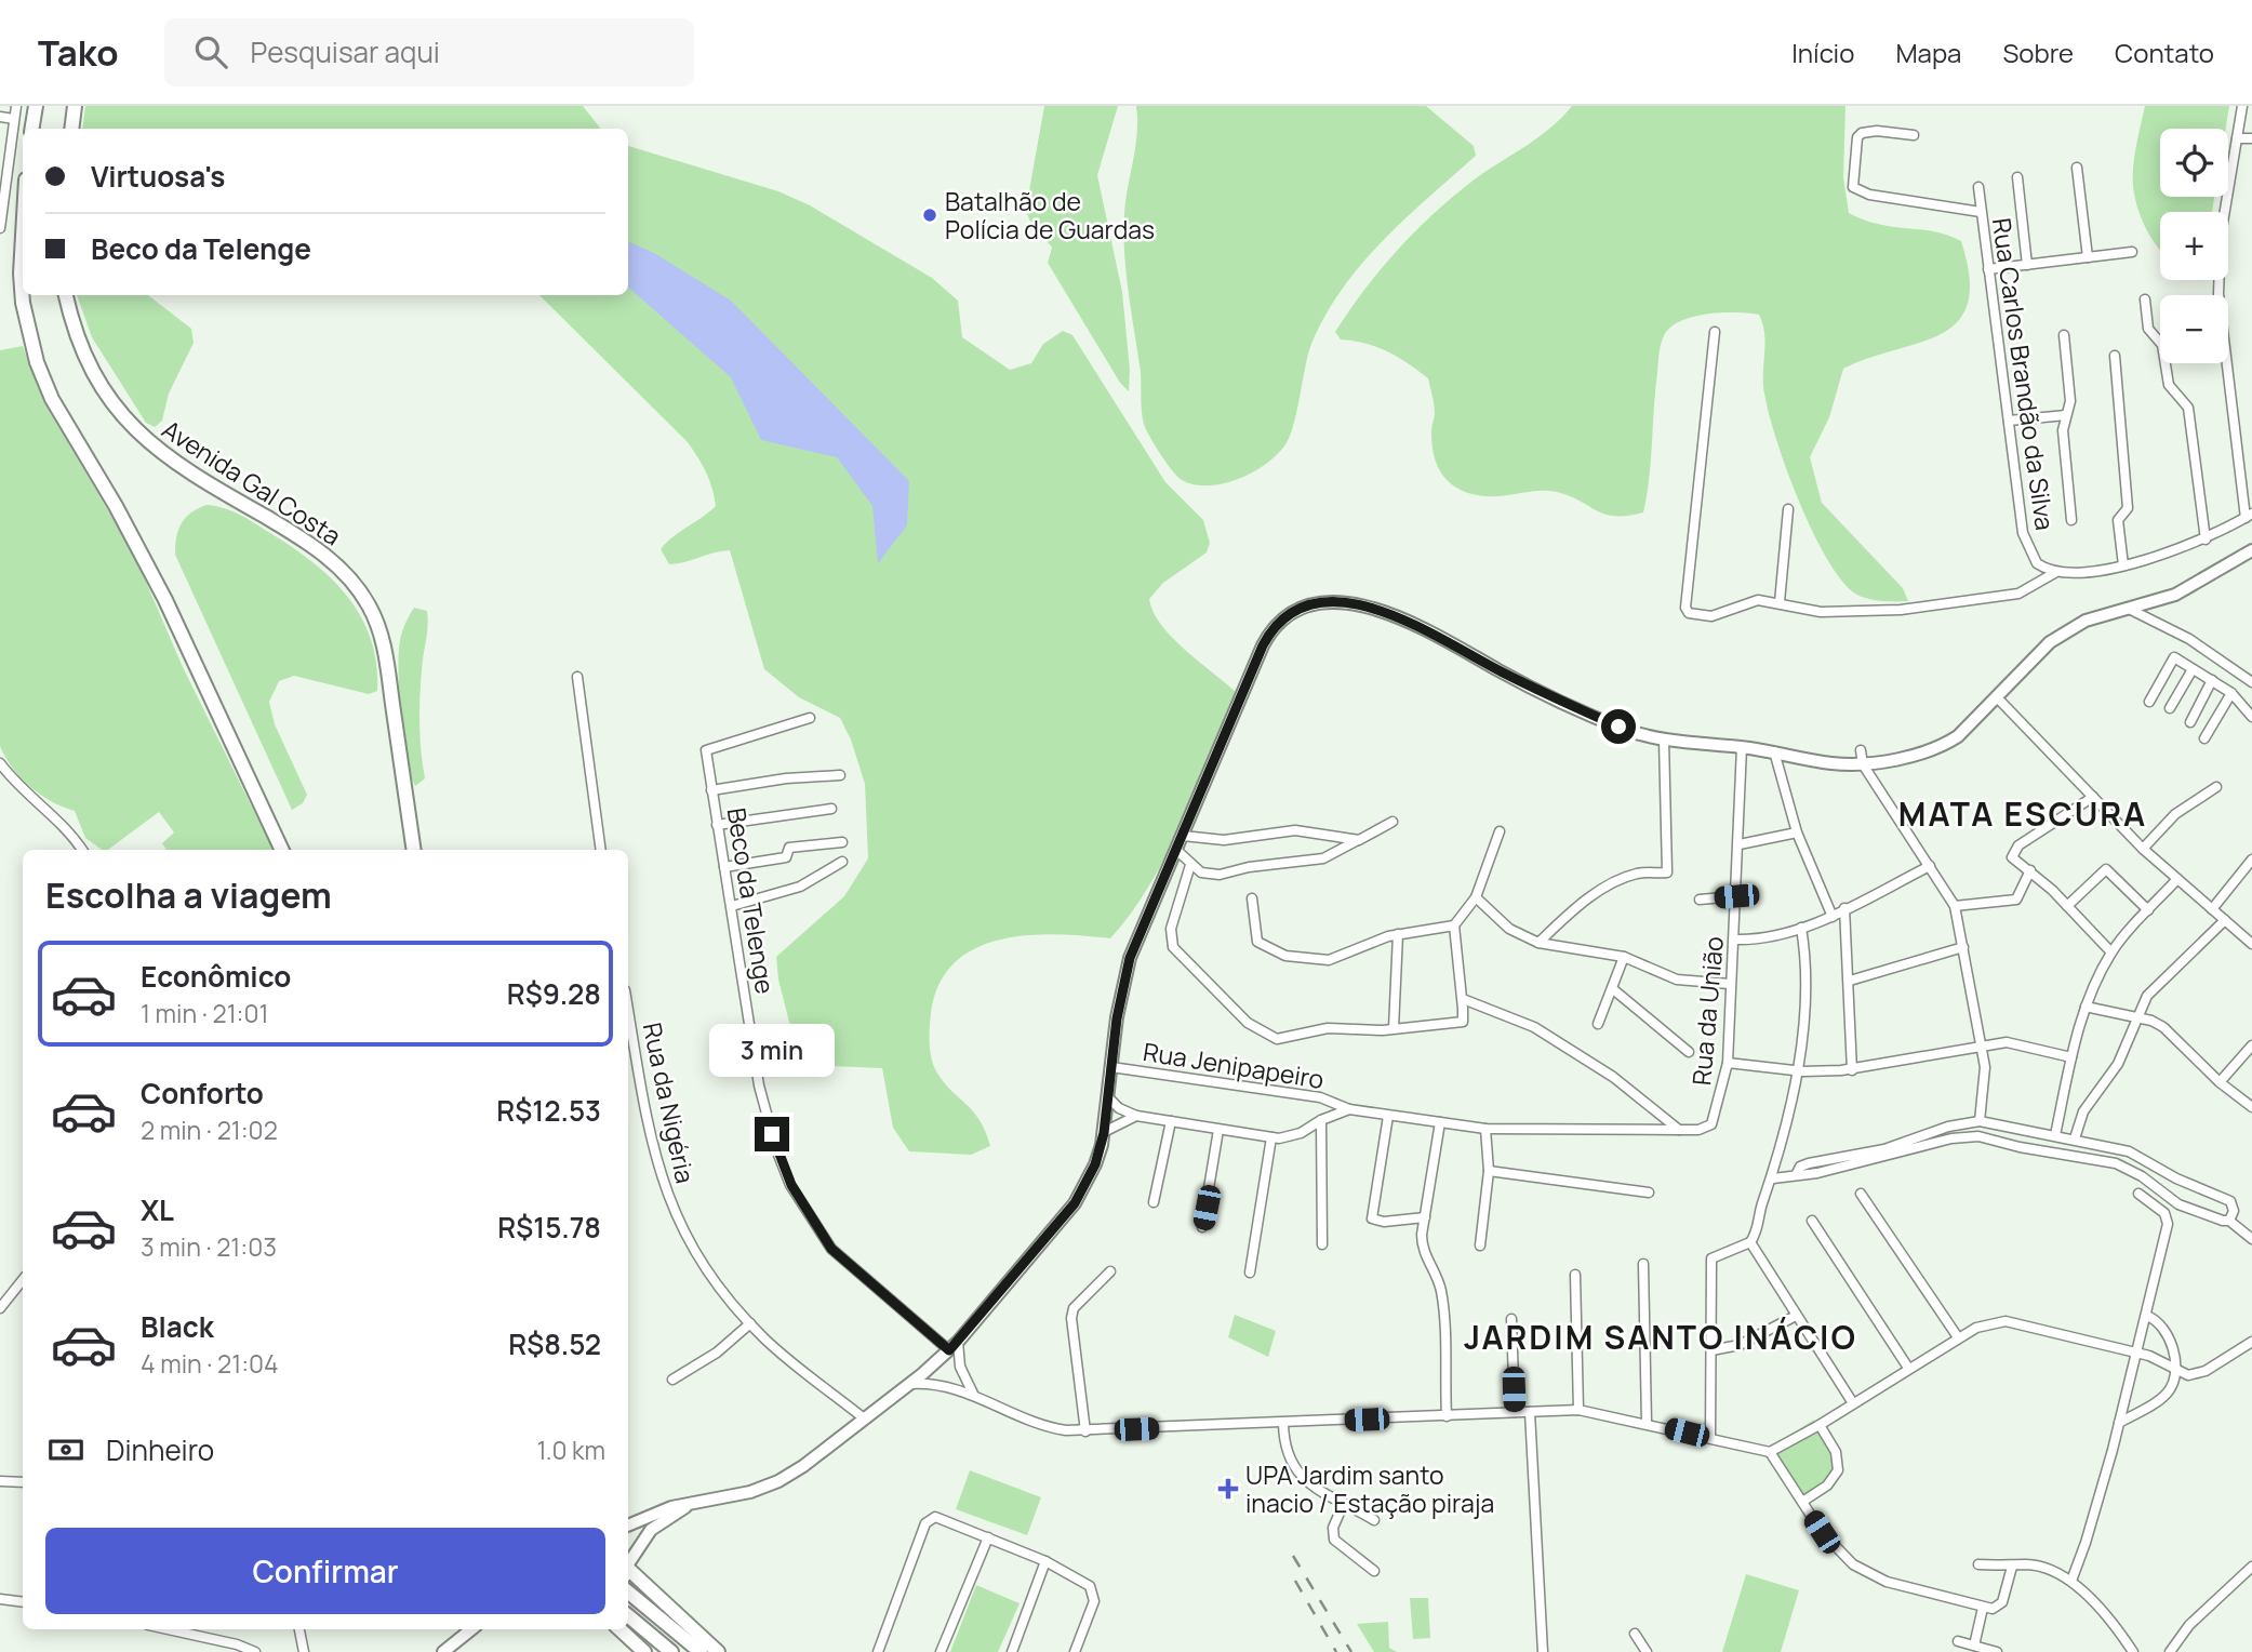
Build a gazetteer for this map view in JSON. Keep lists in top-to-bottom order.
{
  "streets": {
    "main road": ["Avenida Gal Costa"],
    "street": [
      "Rua Carlos Brandão da Silva",
      "Beco da Telenge",
      "Rua da União",
      "Rua Jenipapeiro",
      "Rua da Nigéria"
    ]
  },
  "crossings": [
    ["Rua da União", "Rua Jenipapeiro"]
  ],
  "districts": ["MATA ESCURA", "JARDIM SANTO INÁCIO"],
  "places": {
    "other": ["Batalhão de Polícia de Guardas"],
    "health": ["UPA Jardim santo inacio / Estação piraja"]
  },
  "page": {
    "header": "Tako",
    "search": "Pesquisar aqui",
    "nav": [
      "Início",
      "Mapa",
      "Sobre",
      "Contato"
    ],
    "map_buttons": ["+", "−"],
    "banner": ["Virtuosa's", "Beco da Telenge"],
    "heading": "Escolha a viagem",
    "list": [
      {
        "name": "Econômico",
        "note": "1 min · 21:01",
        "value": "R$9.28"
      },
      {
        "name": "Conforto",
        "note": "2 min · 21:02",
        "value": "R$12.53"
      },
      {
        "name": "XL",
        "note": "3 min · 21:03",
        "value": "R$15.78"
      },
      {
        "name": "Black",
        "note": "4 min · 21:04",
        "value": "R$8.52"
      }
    ],
    "bubble": "3 min",
    "pay": ["Dinheiro", "1.0 km"],
    "buttons": "Confirmar"
  }
}
